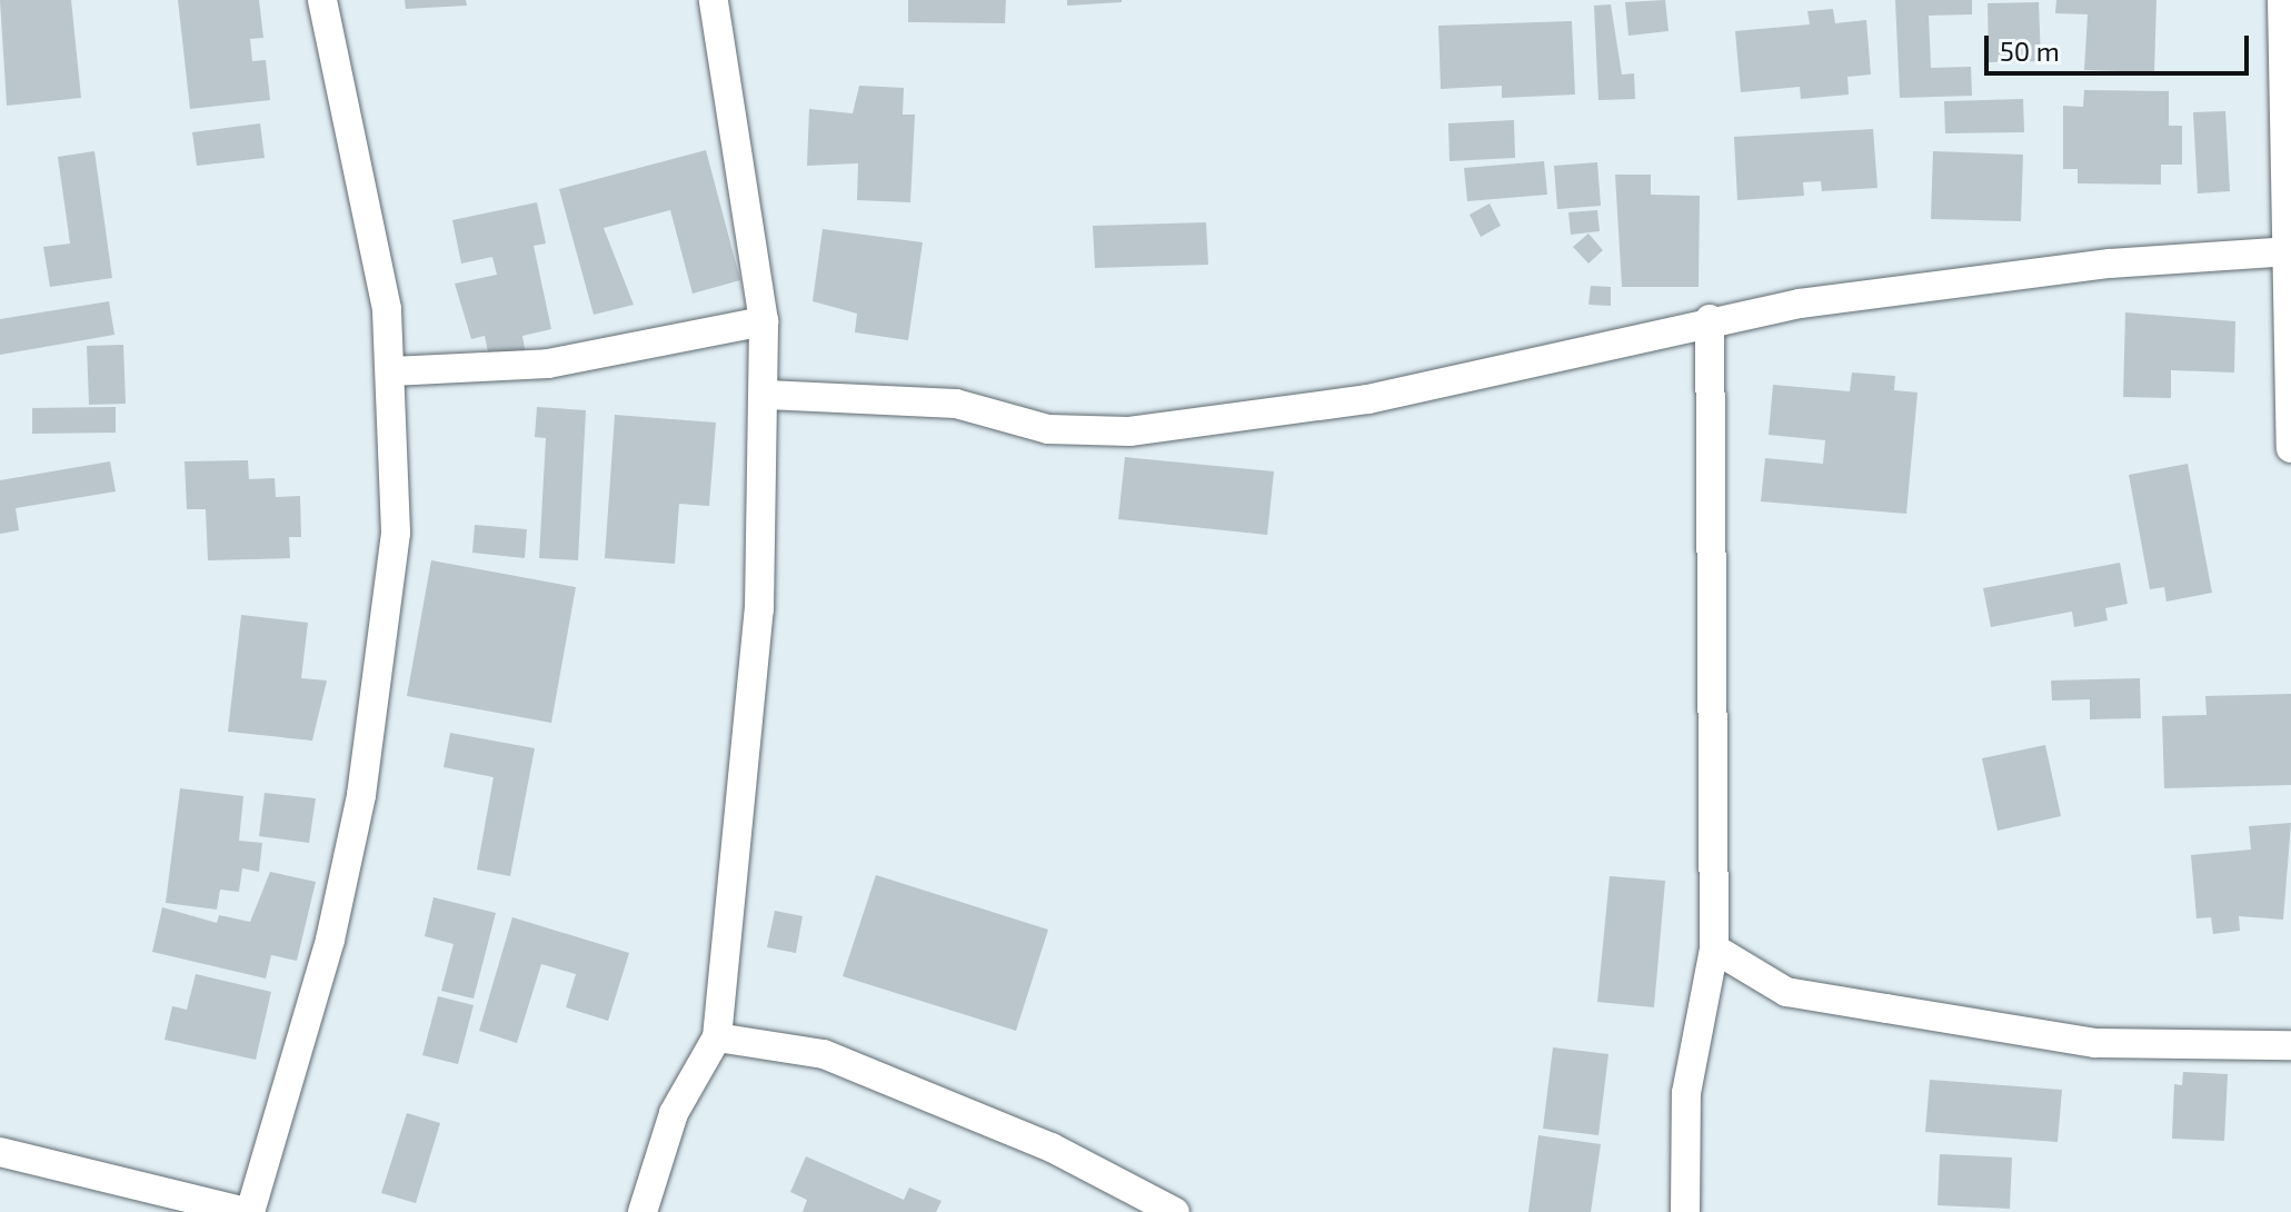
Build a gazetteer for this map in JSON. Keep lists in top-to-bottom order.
{
  "scale_bar": "50 m"
}
